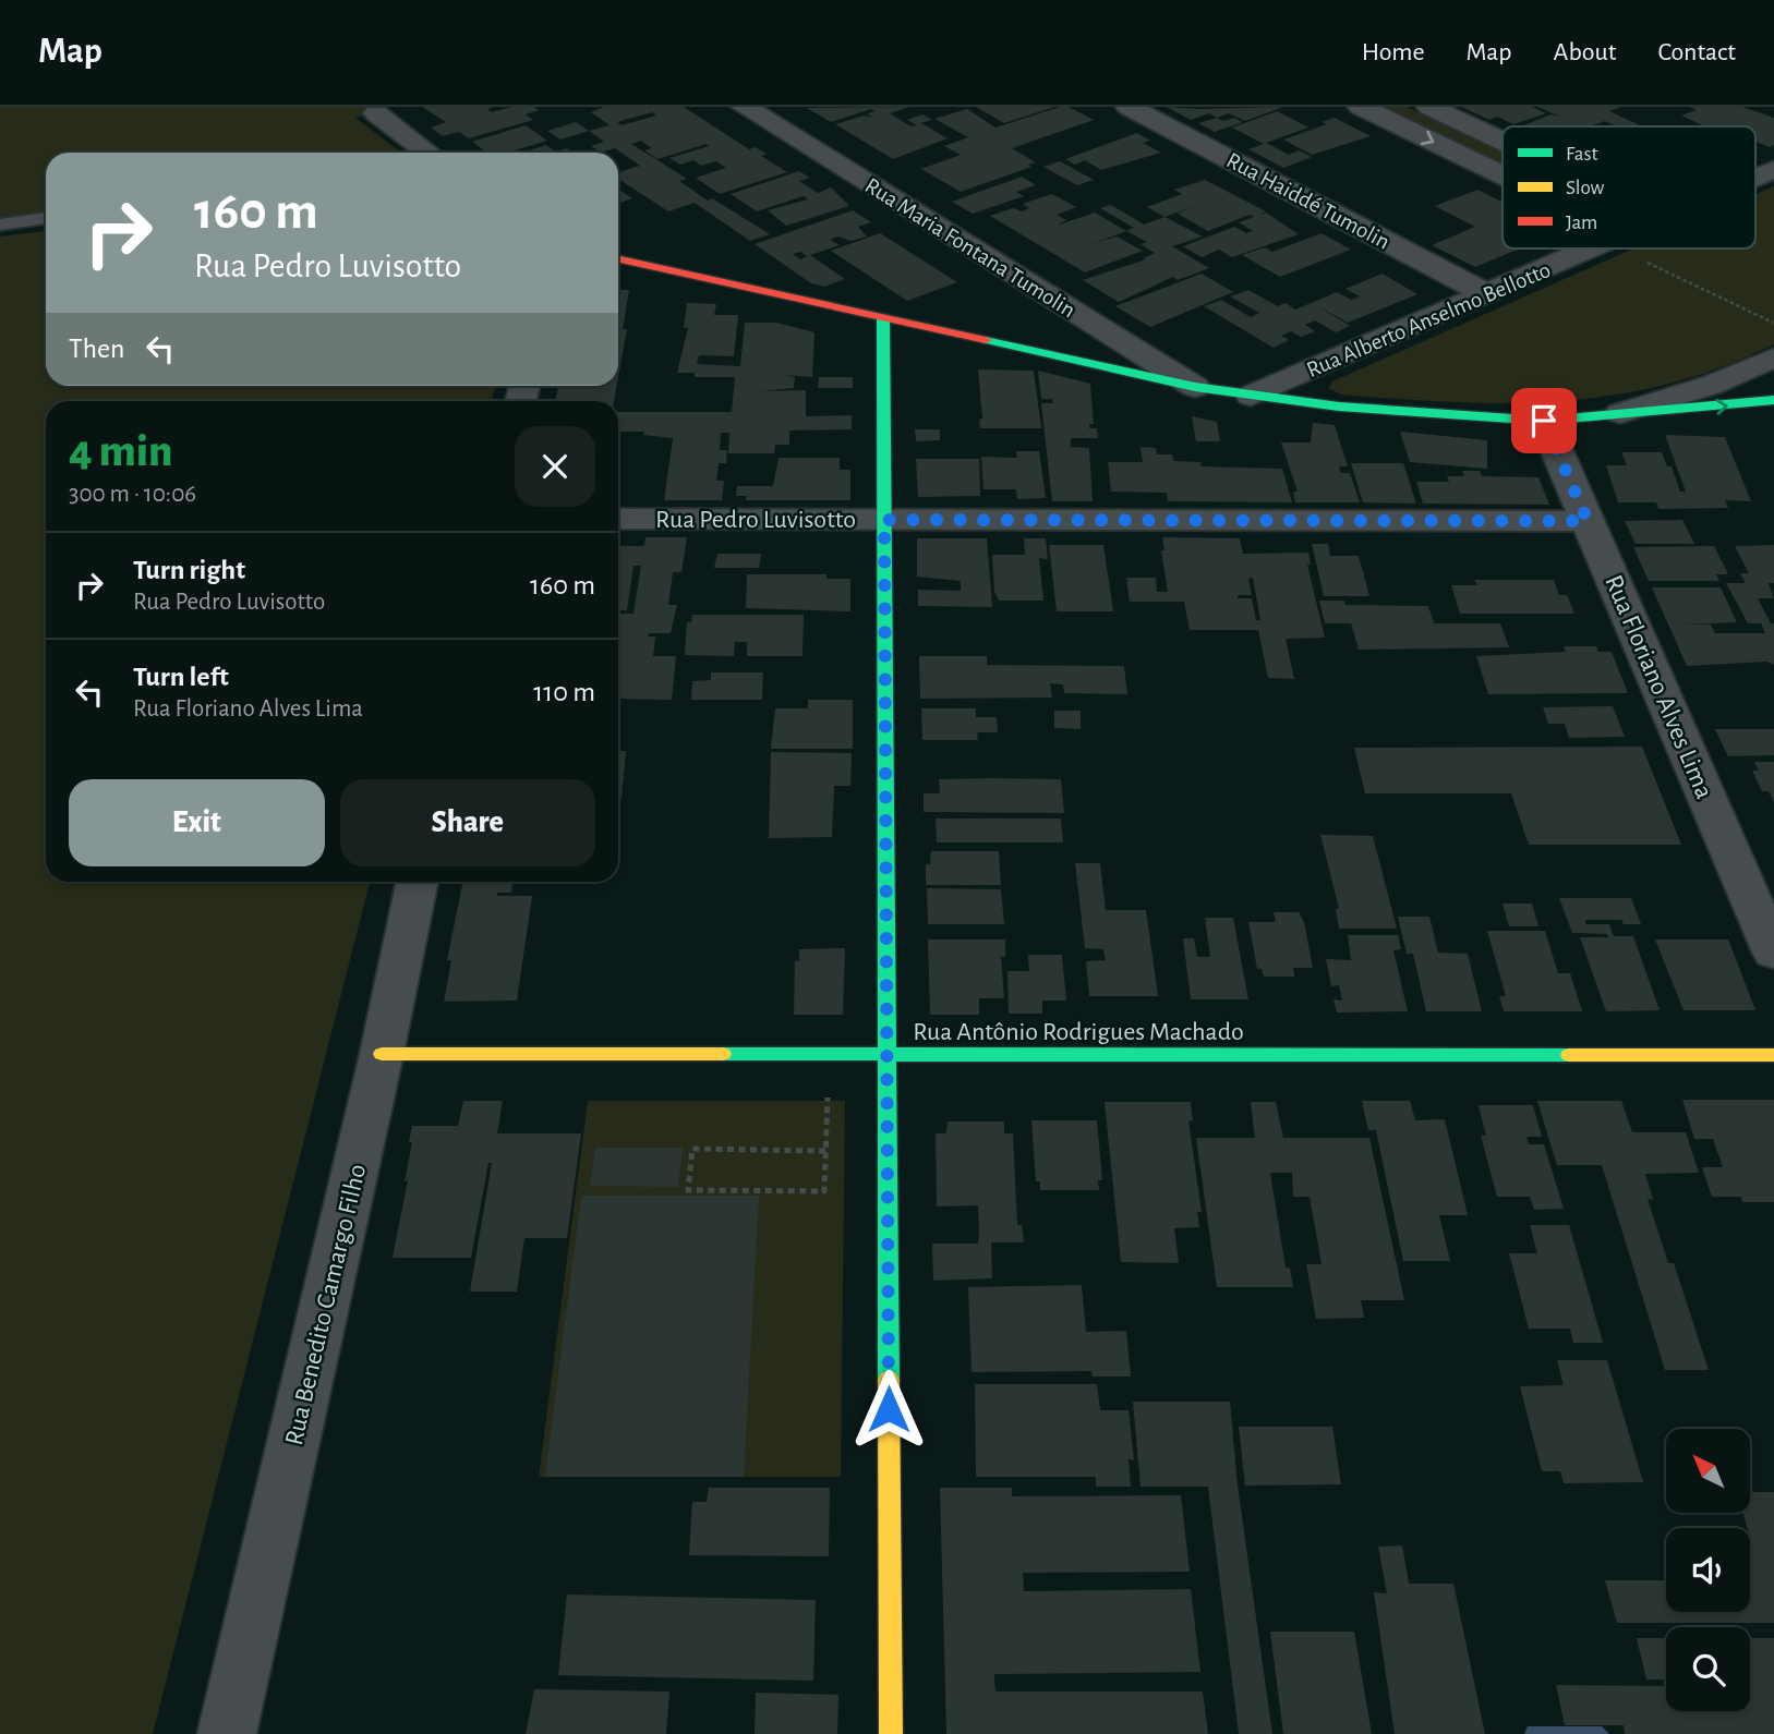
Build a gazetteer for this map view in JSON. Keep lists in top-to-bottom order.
{
  "streets": {
    "street": [
      "Rua Haiddé Tumolin",
      "Rua Maria Fontana Tumolin",
      "Rua Alberto Anselmo Bellotto",
      "Rua Pedro Luvisotto",
      "Rua Floriano Alves Lima",
      "Rua Antônio Rodrigues Machado",
      "Rua Benedito Camargo Filho"
    ]
  },
  "crossings": [
    ["Rua Haiddé Tumolin", "Rua Alberto Anselmo Bellotto"],
    ["Rua Pedro Luvisotto", "Rua Floriano Alves Lima"],
    ["Rua Antônio Rodrigues Machado", "Rua Benedito Camargo Filho"]
  ],
  "legend": ["Fast", "Slow", "Jam"],
  "north": "top left",
  "page": {
    "header": "Map",
    "nav": [
      "Home",
      "Map",
      "About",
      "Contact"
    ],
    "turn": ["160 m", "Rua Pedro Luvisotto"],
    "then": "Then",
    "heading": ["4 min", "300 m · 10:06"],
    "list": [
      {
        "name": "Turn right",
        "note": "Rua Pedro Luvisotto",
        "value": "160 m"
      },
      {
        "name": "Turn left",
        "note": "Rua Floriano Alves Lima",
        "value": "110 m"
      }
    ],
    "buttons": ["Exit", "Share"]
  }
}
